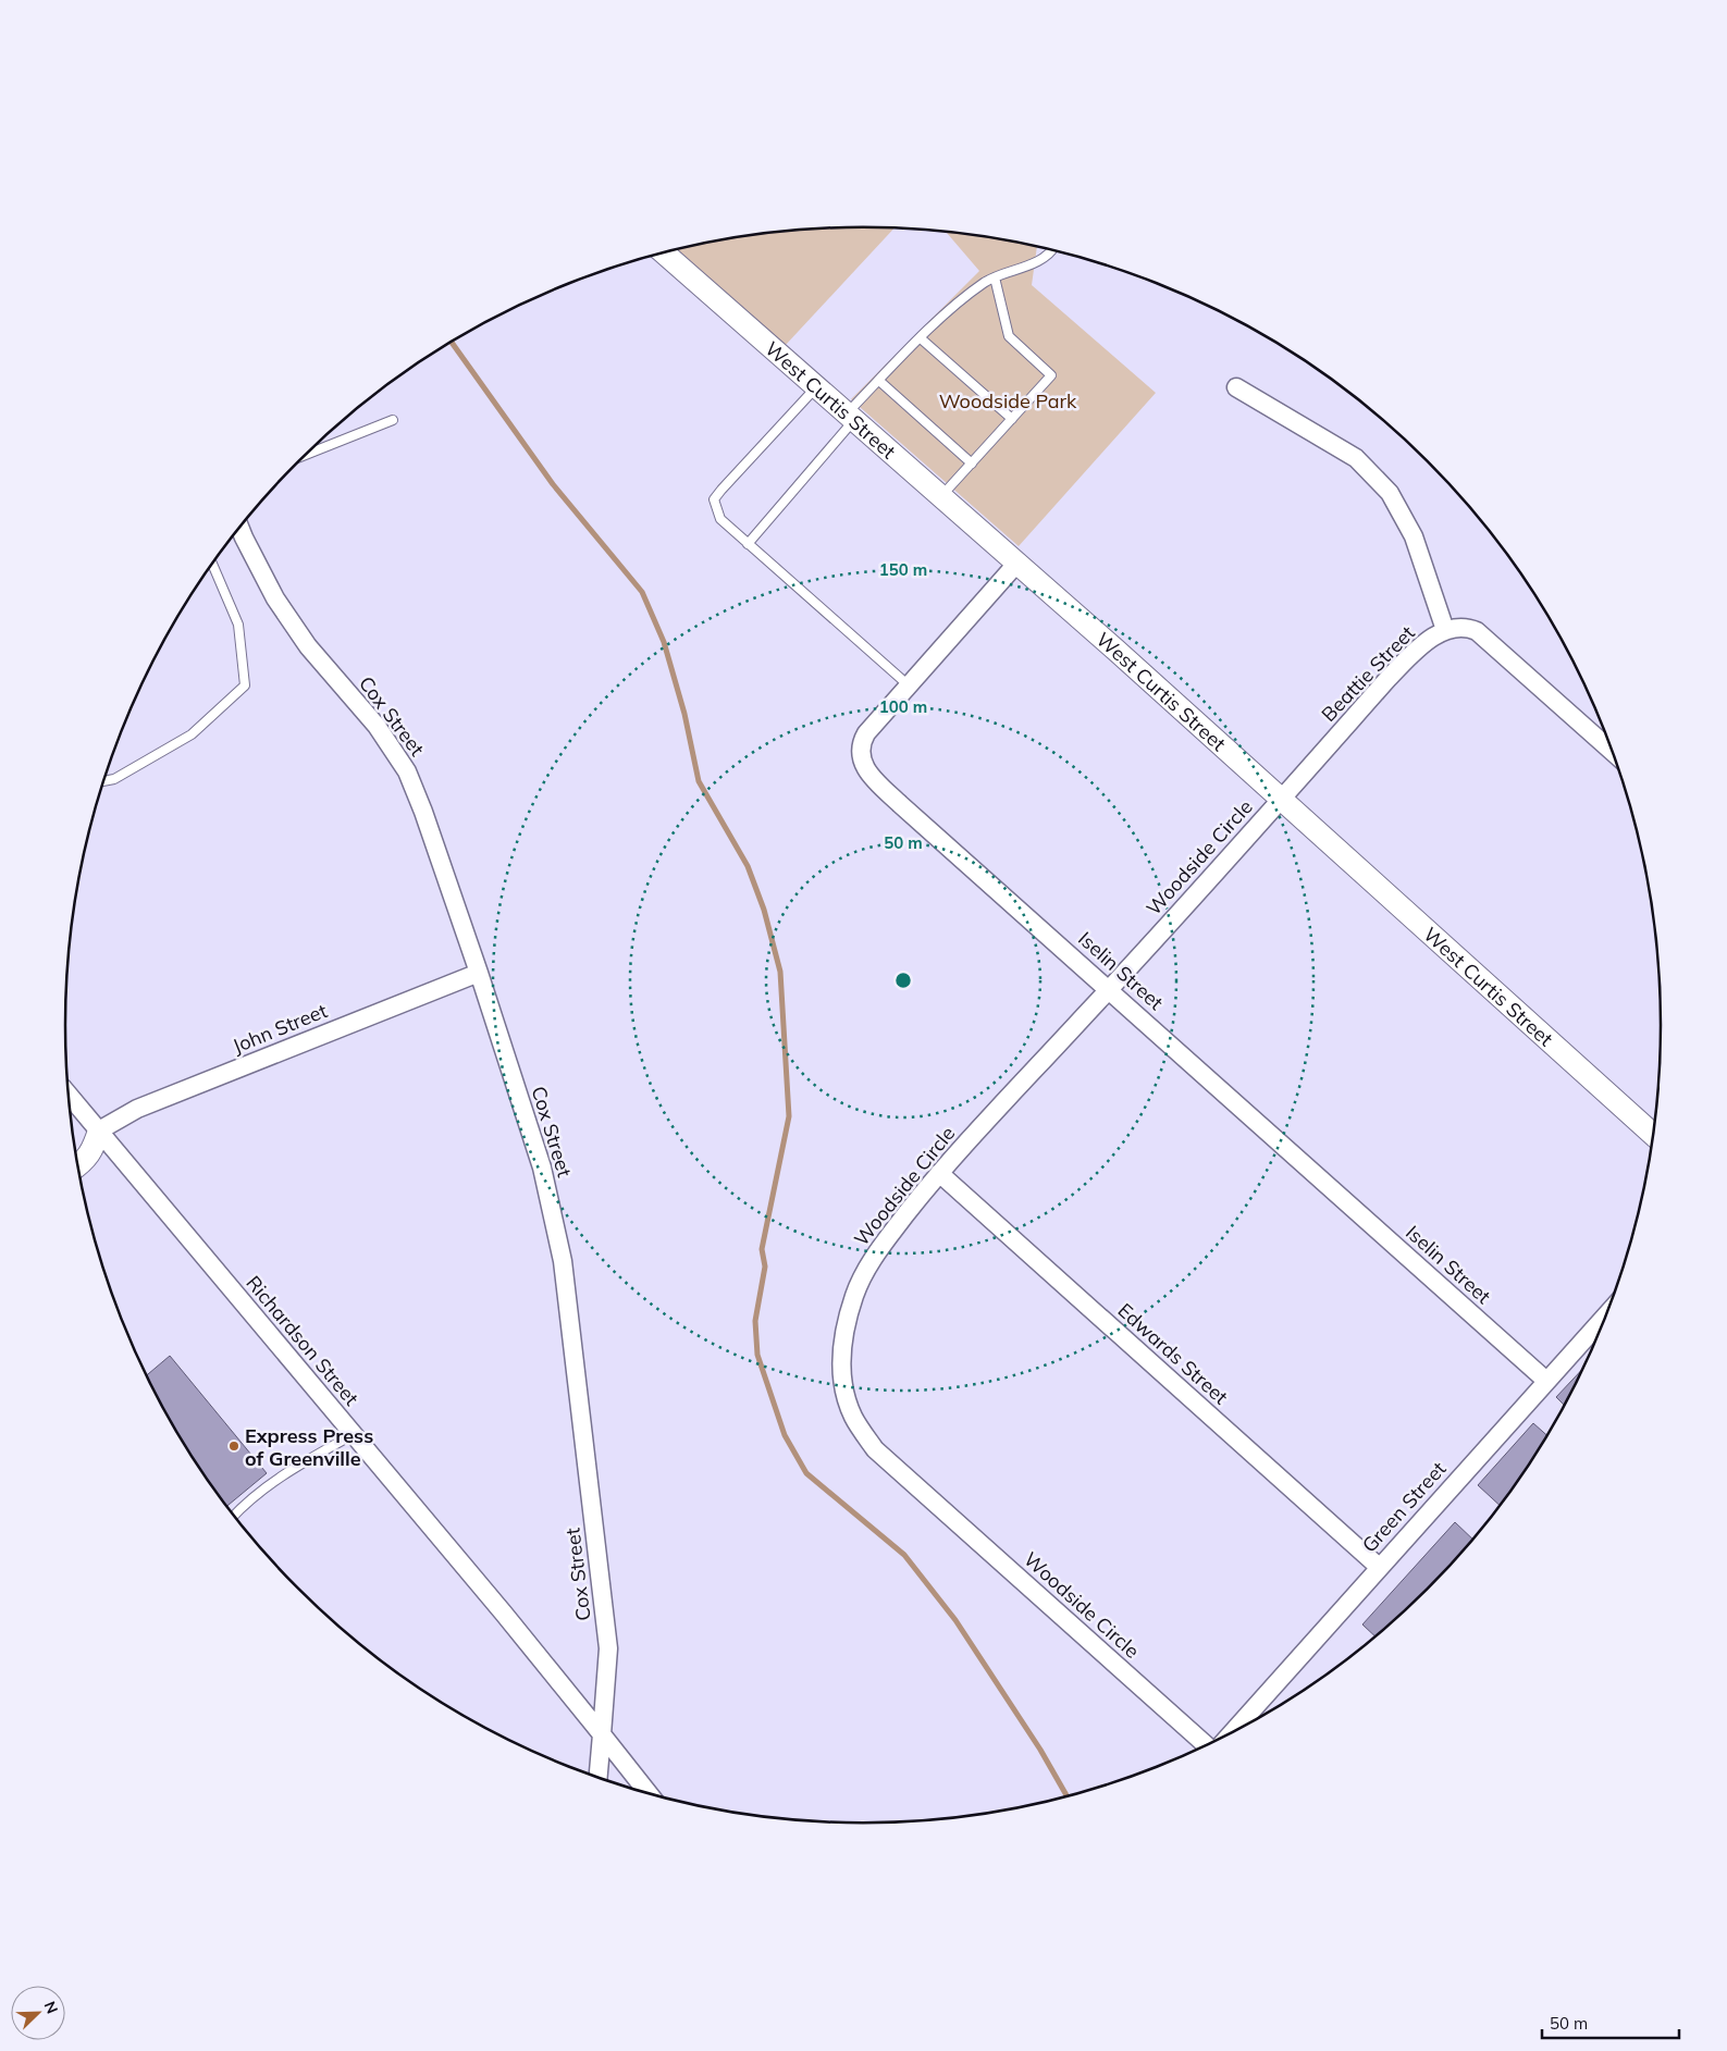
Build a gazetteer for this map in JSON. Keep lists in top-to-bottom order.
{
  "streets": {
    "street": [
      "West Curtis Street",
      "Beattie Street",
      "Cox Street",
      "Woodside Circle",
      "Iselin Street",
      "John Street",
      "Richardson Street",
      "Edwards Street",
      "Green Street"
    ]
  },
  "crossings": [
    ["West Curtis Street", "Beattie Street"],
    ["West Curtis Street", "Woodside Circle"],
    ["West Curtis Street", "Iselin Street"],
    ["Beattie Street", "Woodside Circle"],
    ["Cox Street", "John Street"],
    ["Cox Street", "Richardson Street"],
    ["Woodside Circle", "Iselin Street"],
    ["Woodside Circle", "Edwards Street"],
    ["Iselin Street", "Green Street"],
    ["John Street", "Richardson Street"],
    ["Edwards Street", "Green Street"]
  ],
  "parks": ["Woodside Park"],
  "places": ["Express Press of Greenville"],
  "scale_bar": "50 m",
  "north": "top right",
  "rings": ["150 m", "100 m", "50 m"]
}
